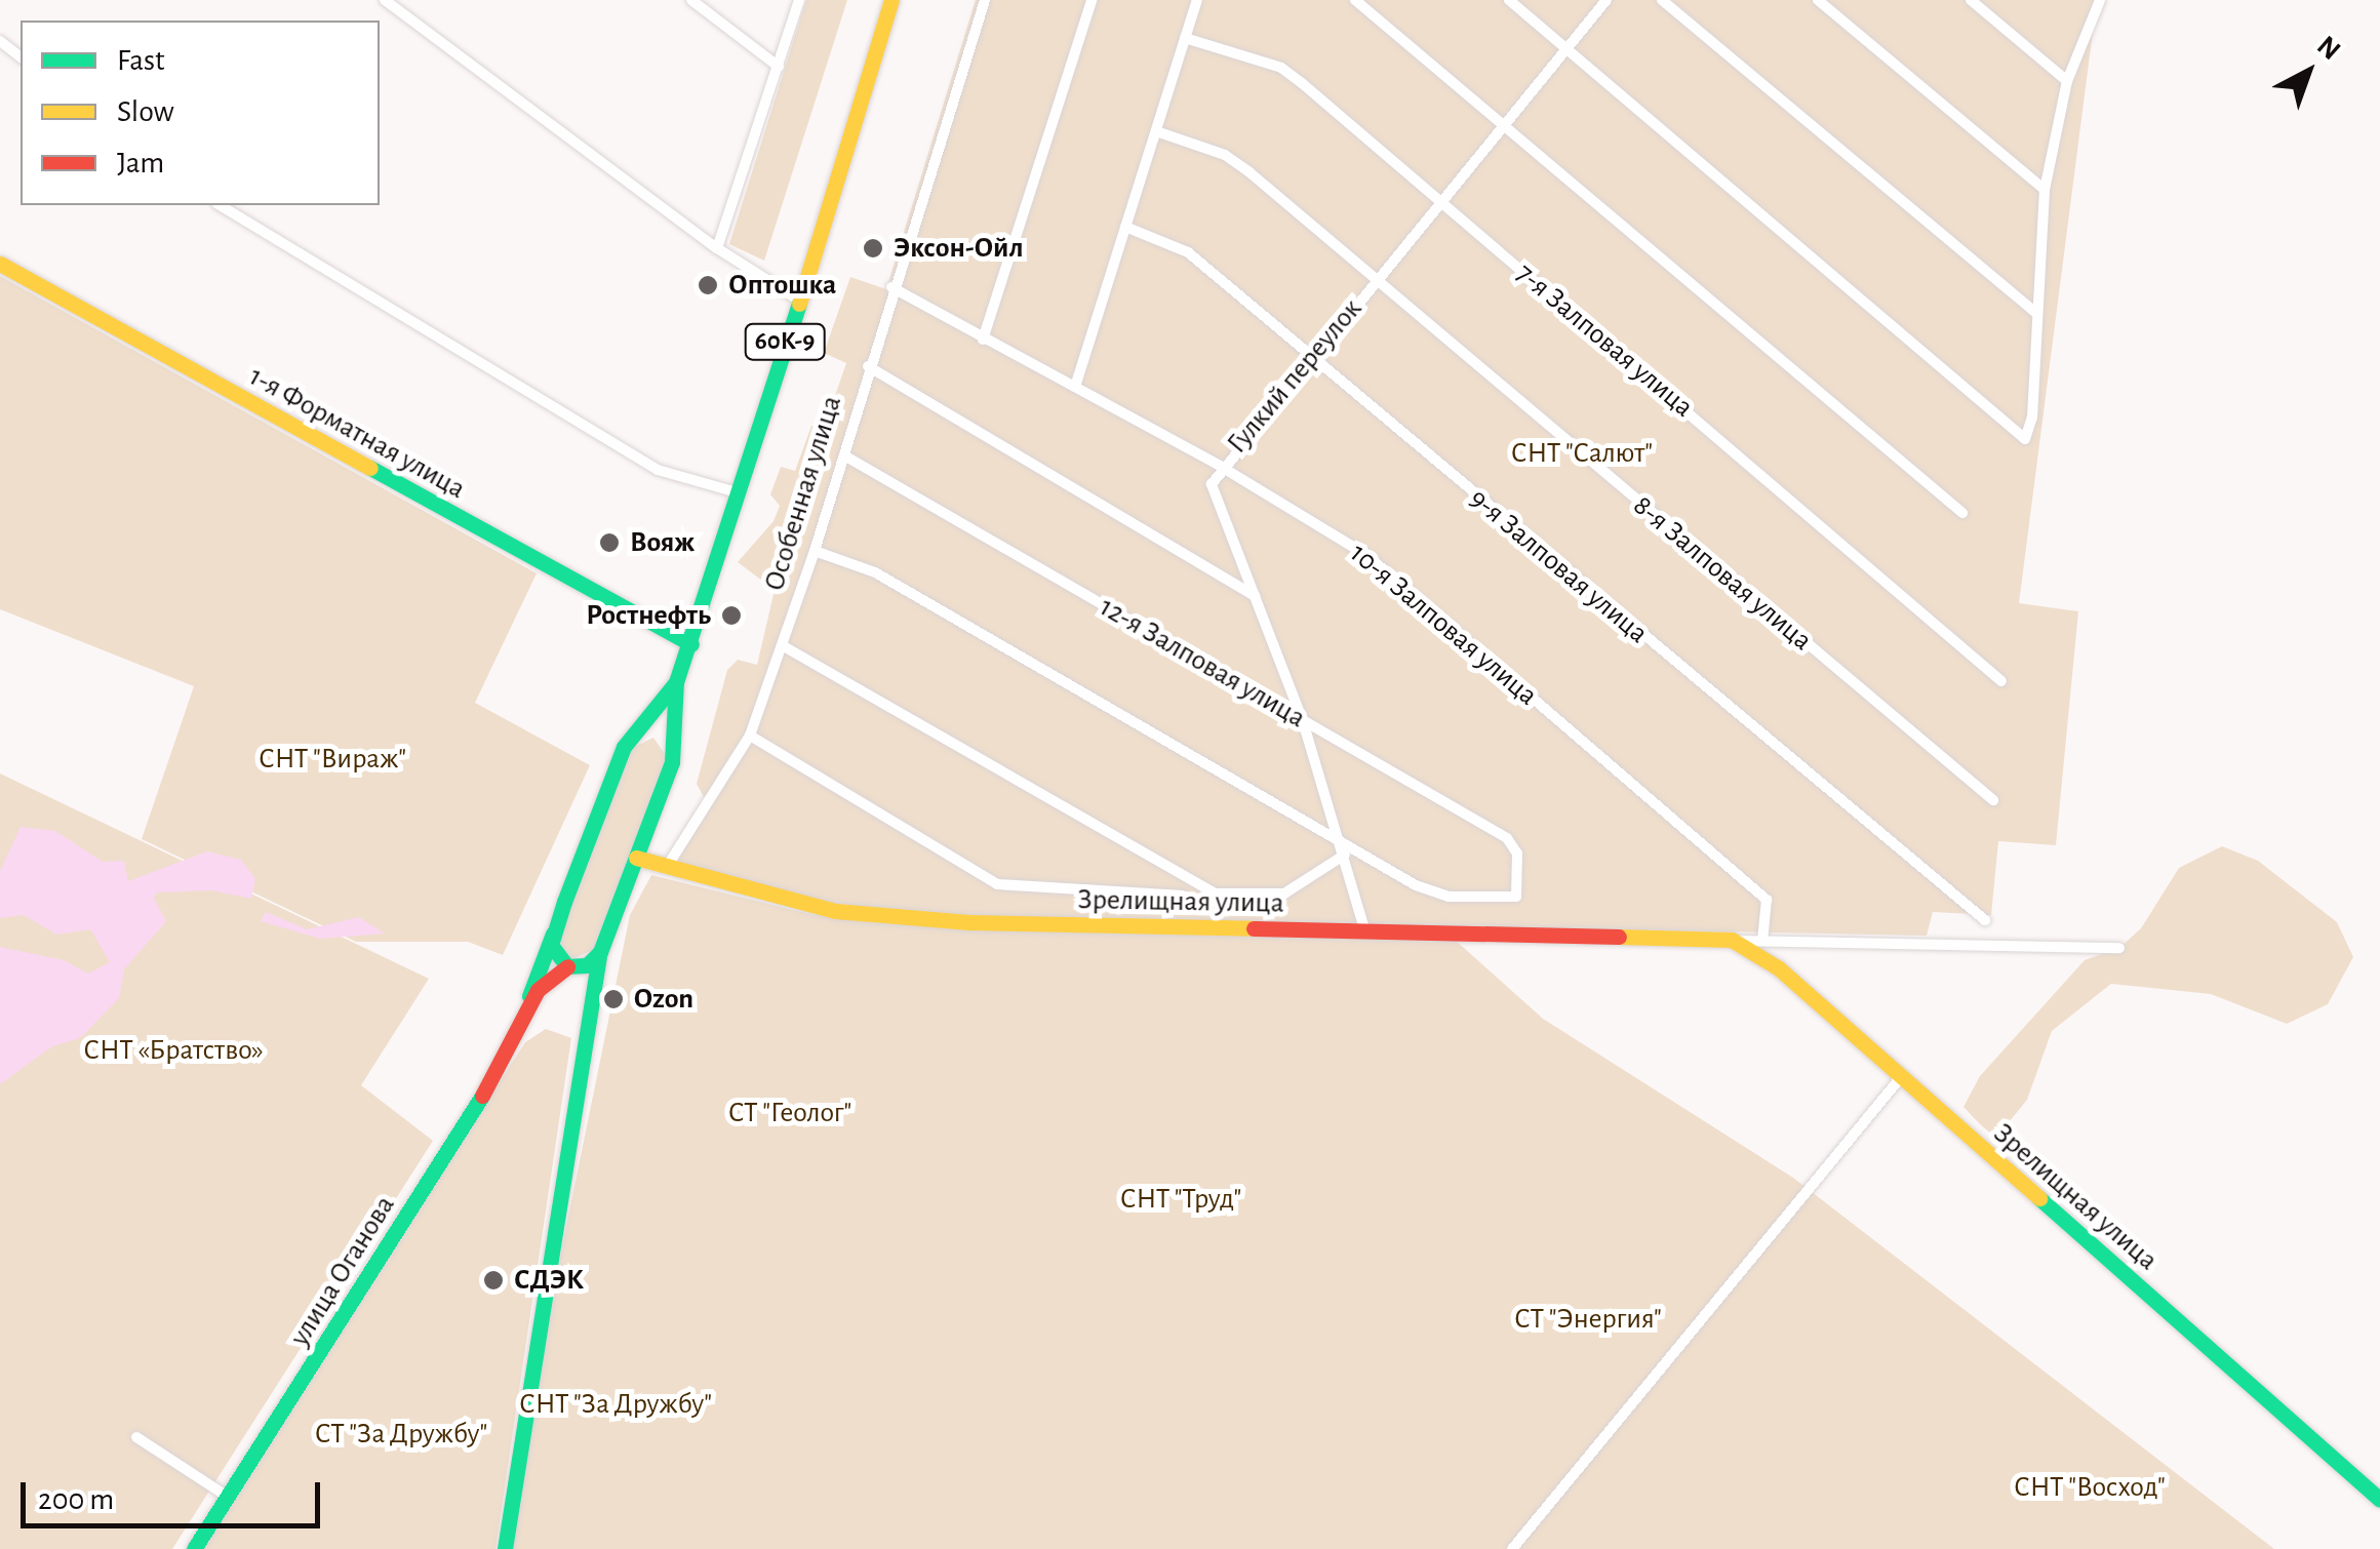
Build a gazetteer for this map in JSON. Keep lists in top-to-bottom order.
{
  "streets": {
    "main road": [
      "60К-9",
      "1-я Форматная улица",
      "Зрелищная улица",
      "улица Оганова"
    ],
    "street": [
      "7-я Залповая улица",
      "Гулкий переулок",
      "Особенная улица",
      "9-я Залповая улица",
      "8-я Залповая улица",
      "10-я Залповая улица",
      "12-я Залповая улица"
    ]
  },
  "crossings": [
    ["7-я Залповая улица", "Гулкий переулок"],
    ["60К-9", "1-я Форматная улица"],
    ["60К-9", "улица Оганова"],
    ["Гулкий переулок", "9-я Залповая улица"],
    ["Гулкий переулок", "8-я Залповая улица"],
    ["Гулкий переулок", "10-я Залповая улица"],
    ["Гулкий переулок", "12-я Залповая улица"],
    ["Гулкий переулок", "Зрелищная улица"],
    ["Особенная улица", "10-я Залповая улица"],
    ["Особенная улица", "12-я Залповая улица"],
    ["Особенная улица", "Зрелищная улица"],
    ["10-я Залповая улица", "Зрелищная улица"]
  ],
  "parks": [
    "СНТ \"Салют\"",
    "СНТ \"Вираж\"",
    "СНТ «Братство»",
    "СТ \"Геолог\"",
    "СНТ \"Труд\"",
    "СТ \"Энергия\"",
    "СНТ \"За Дружбу\"",
    "СТ \"За Дружбу\"",
    "СНТ \"Восход\""
  ],
  "places": [
    "Эксон-Ойл",
    "Оптошка",
    "Вояж",
    "Ростнефть",
    "Ozon",
    "СДЭК"
  ],
  "legend": ["Fast", "Slow", "Jam"],
  "scale_bar": "200 m",
  "north": "top right"
}
